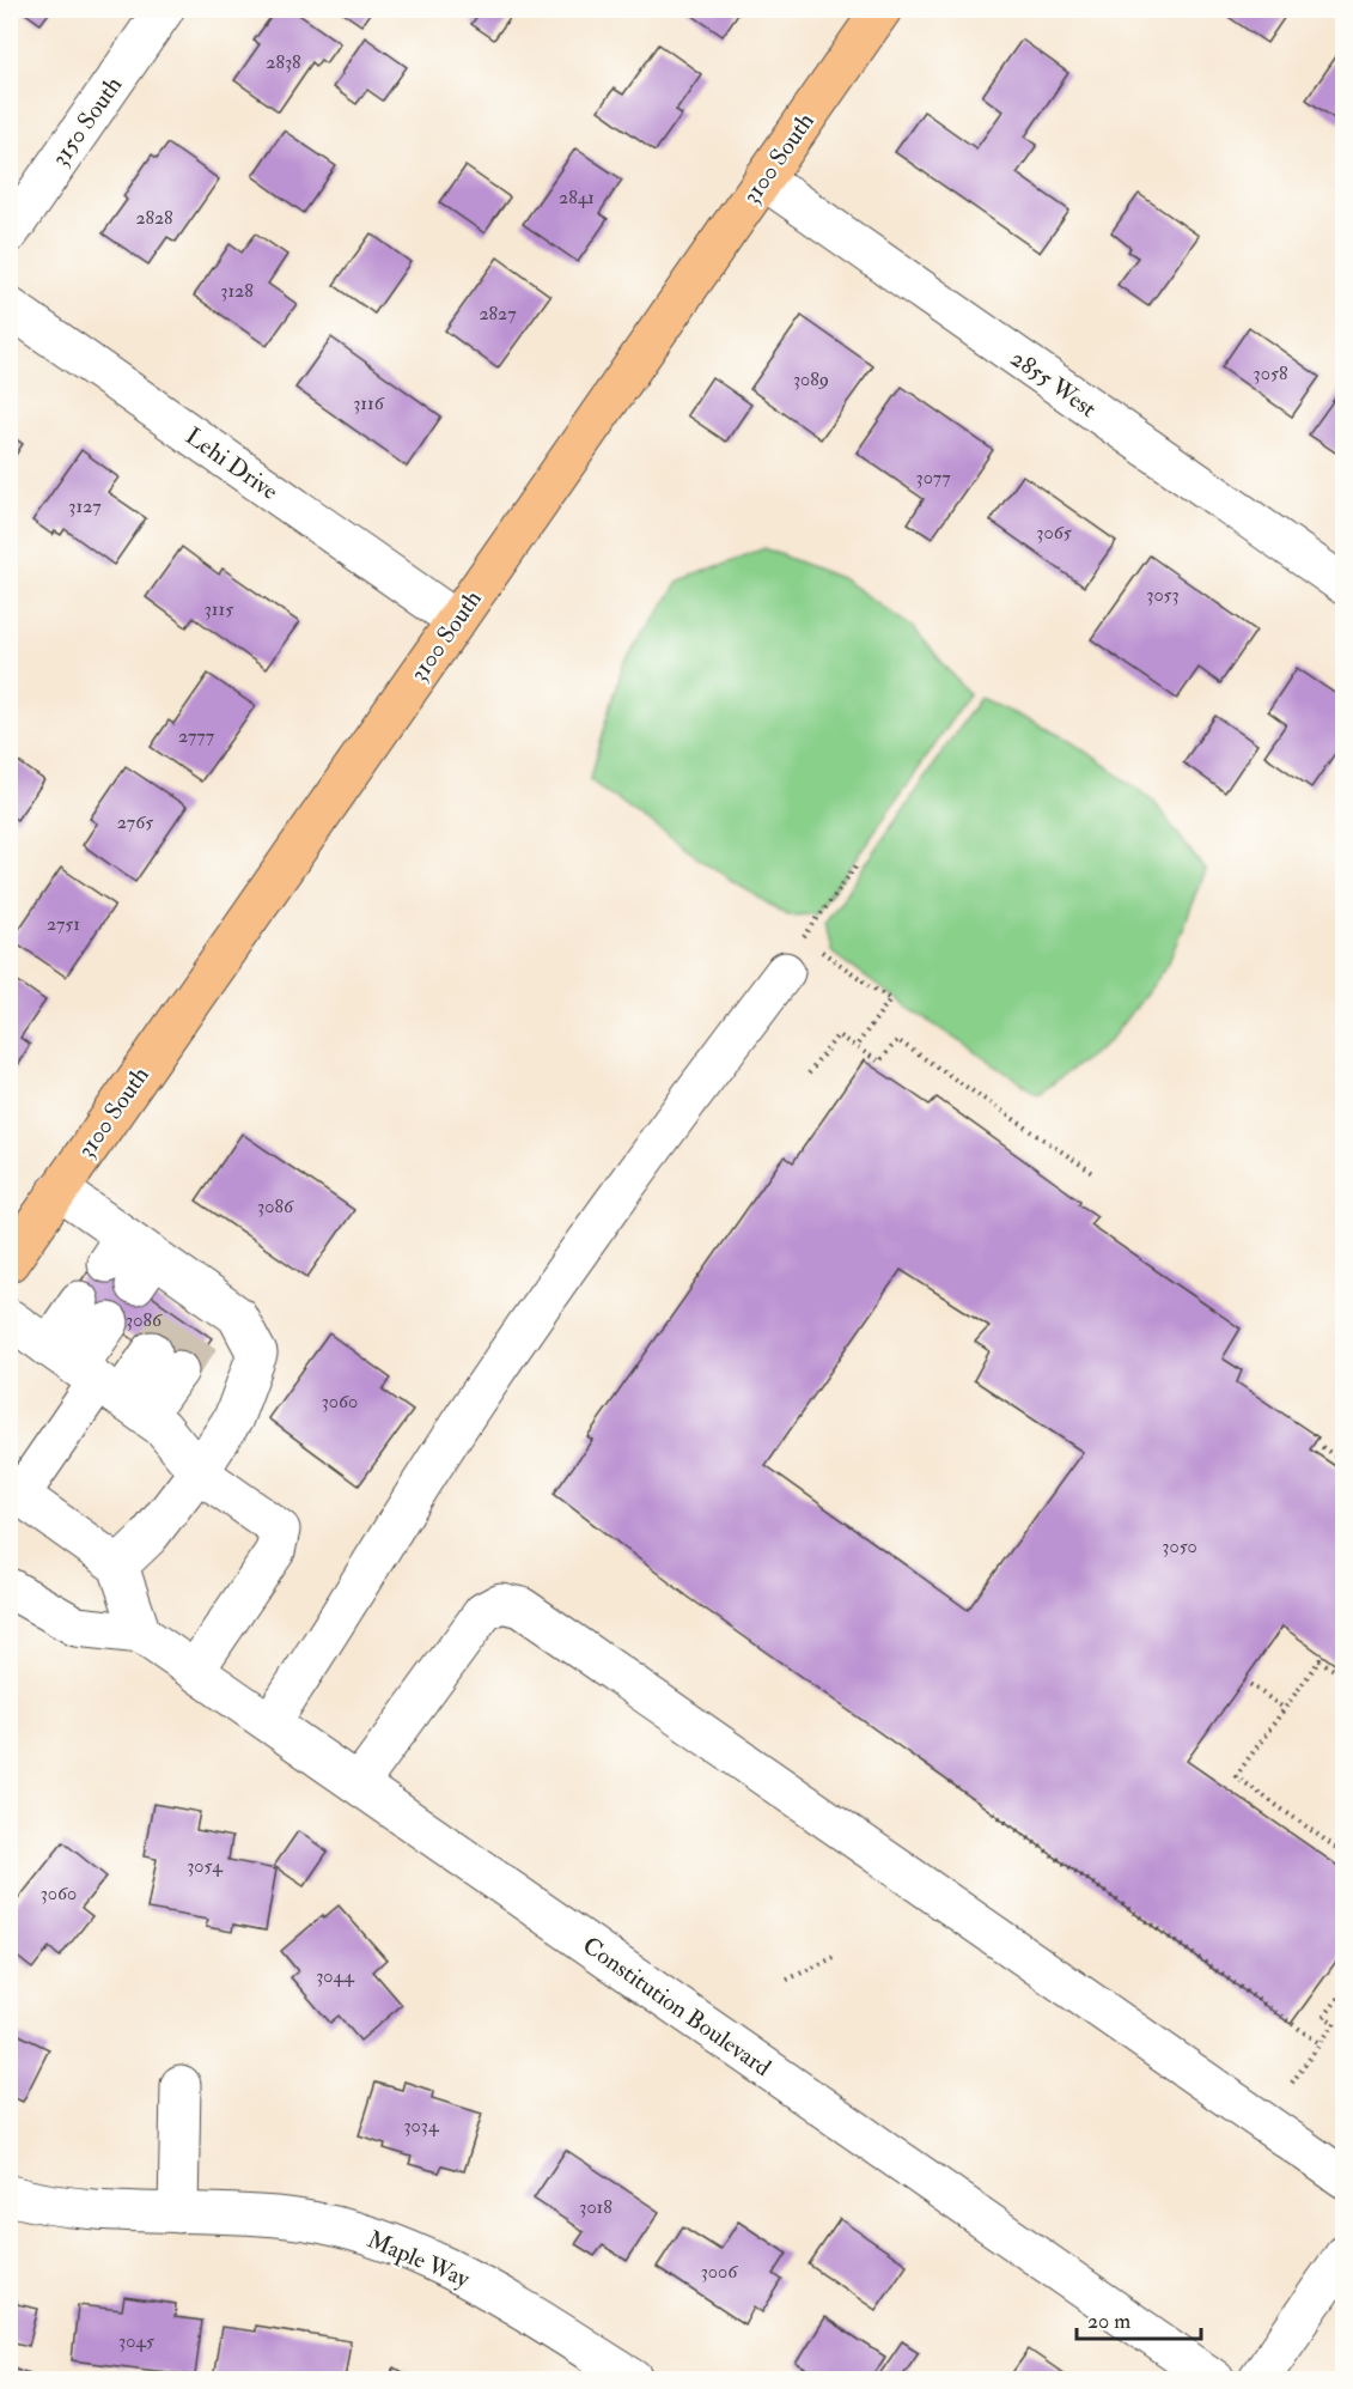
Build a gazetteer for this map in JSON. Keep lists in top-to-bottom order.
{
  "streets": {
    "main road": ["3100 South"],
    "street": [
      "3150 South",
      "2855 West",
      "Lehi Drive",
      "Constitution Boulevard",
      "Maple Way"
    ]
  },
  "crossings": [
    ["3100 South", "2855 West"],
    ["3100 South", "Lehi Drive"]
  ],
  "house_numbers": [
    "2838",
    "2841",
    "2828",
    "3128",
    "2827",
    "3058",
    "3089",
    "3116",
    "3077",
    "3127",
    "3065",
    "3053",
    "3115",
    "2777",
    "2765",
    "2751",
    "3086",
    "3086",
    "3060",
    "3050",
    "3054",
    "3060",
    "3044",
    "3034",
    "3018",
    "3006",
    "3045"
  ],
  "scale_bar": "20 m"
}
